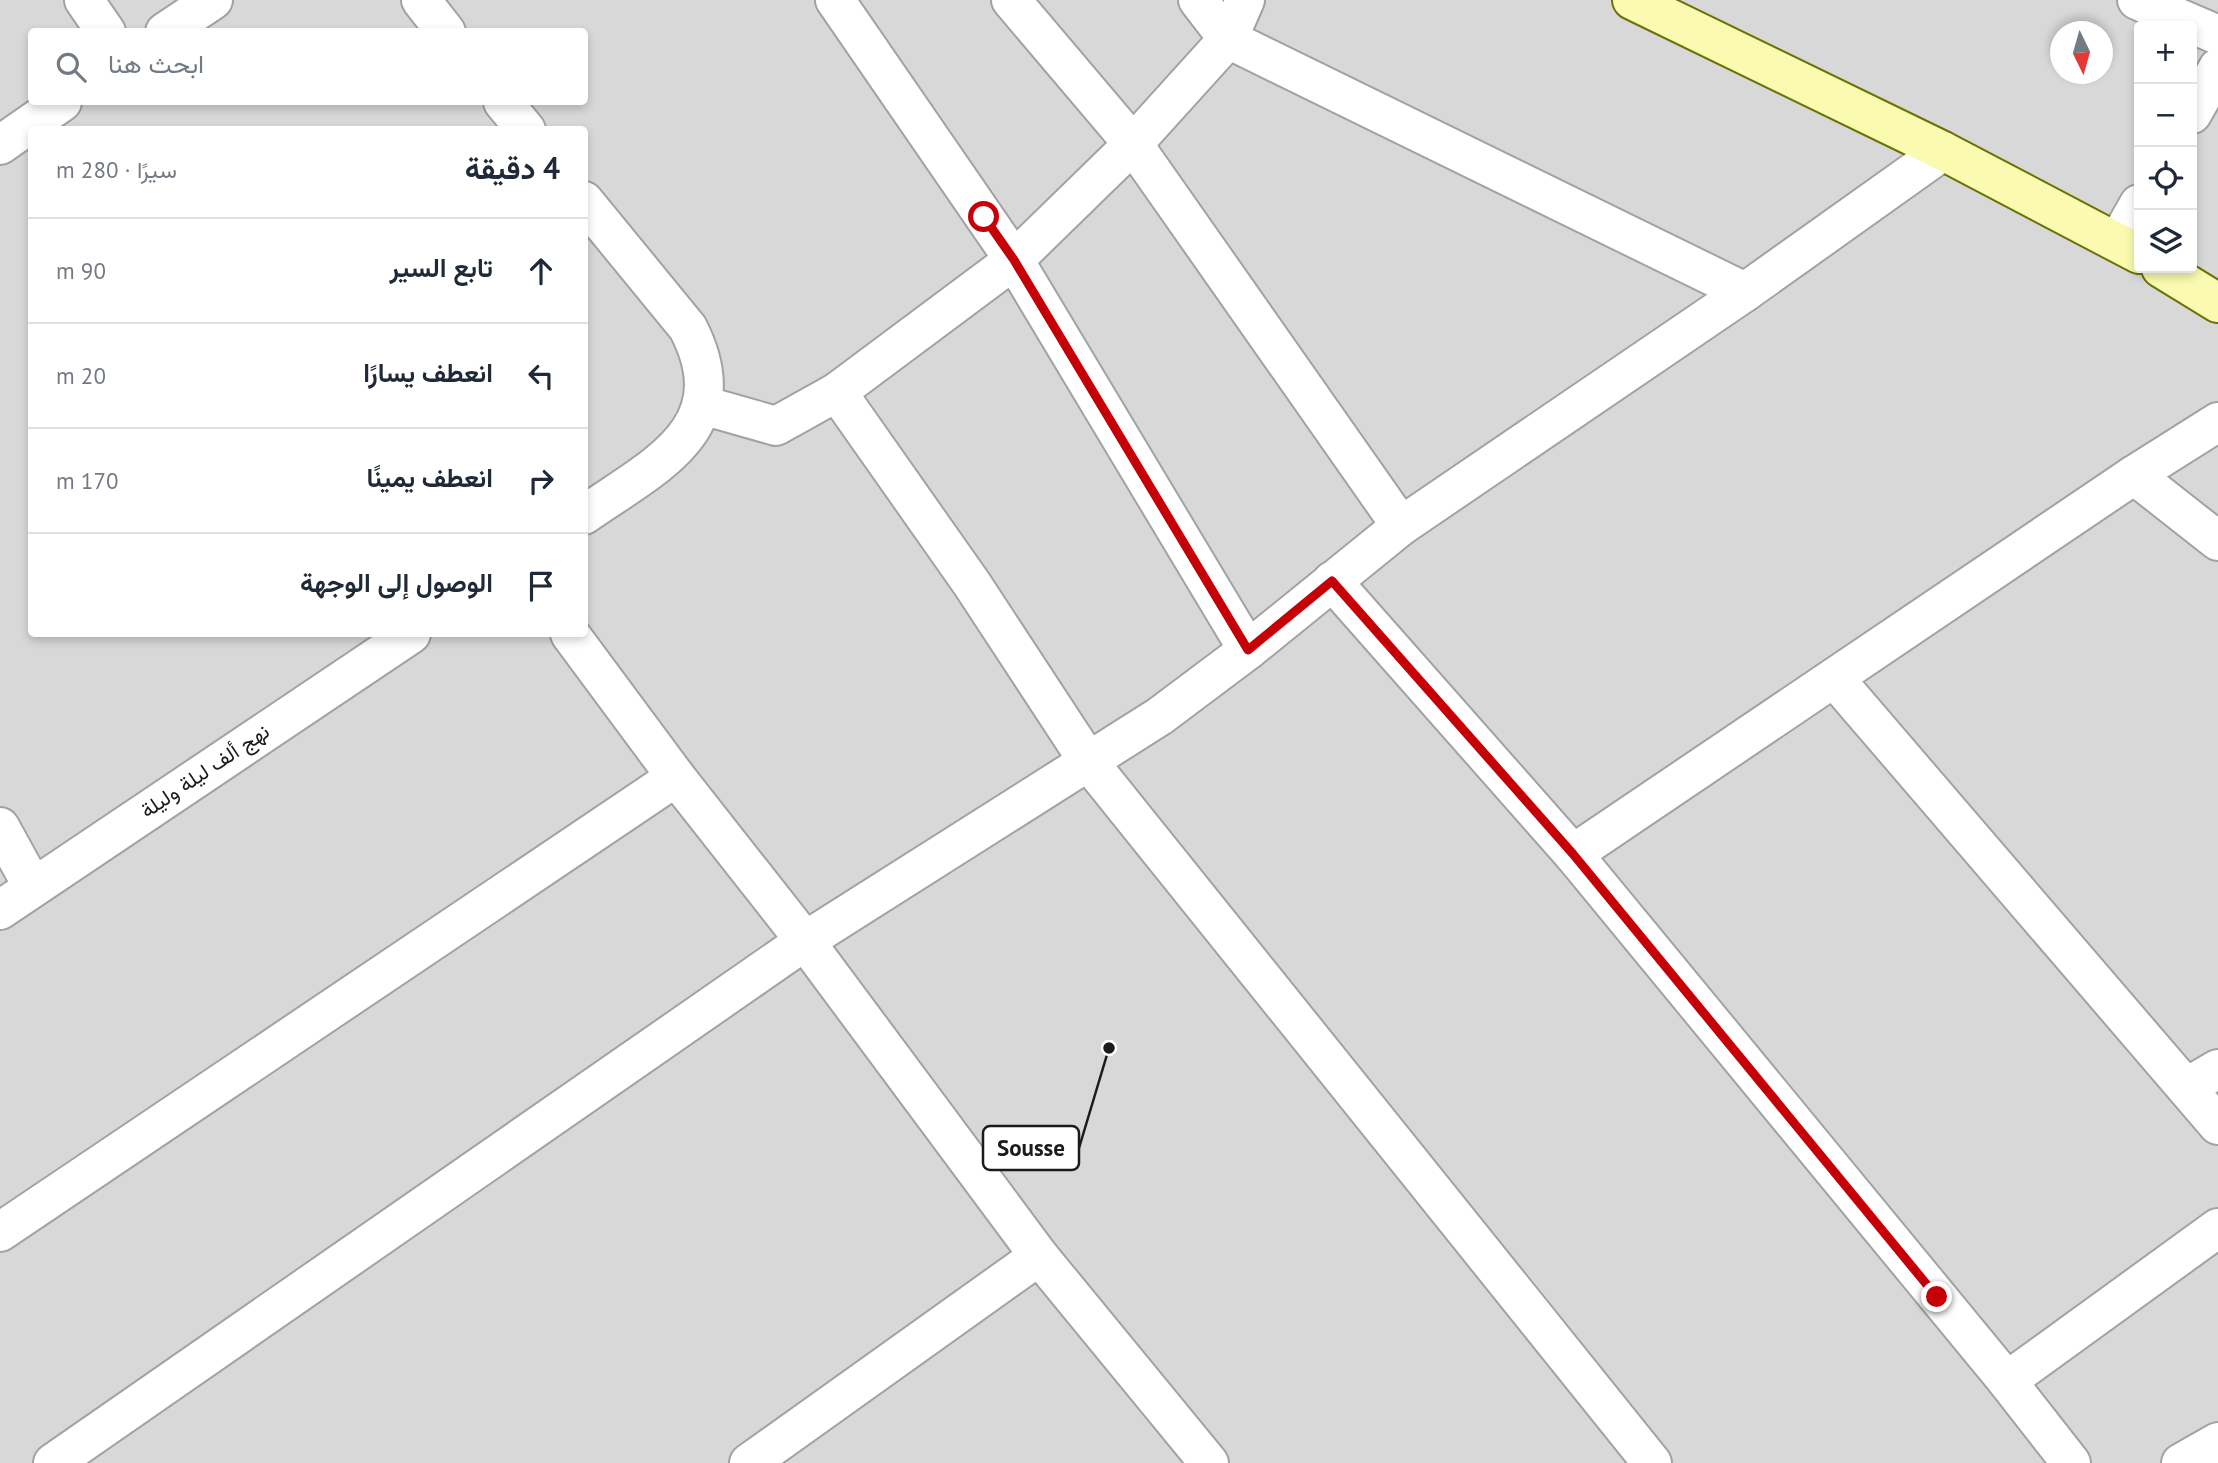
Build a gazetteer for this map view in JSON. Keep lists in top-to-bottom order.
{
  "streets": {
    "street": ["نهج ألف ليلة وليلة"]
  },
  "places": ["Sousse"],
  "north": "bottom",
  "page": {
    "map_buttons": ["+", "−"],
    "search": "ابحث هنا",
    "heading": ["4 دقيقة", "سيرًا · 280 m"],
    "list": [
      ["تابع السير", "90 m"],
      ["انعطف يسارًا", "20 m"],
      ["انعطف يمينًا", "170 m"],
      "الوصول إلى الوجهة"
    ]
  }
}
